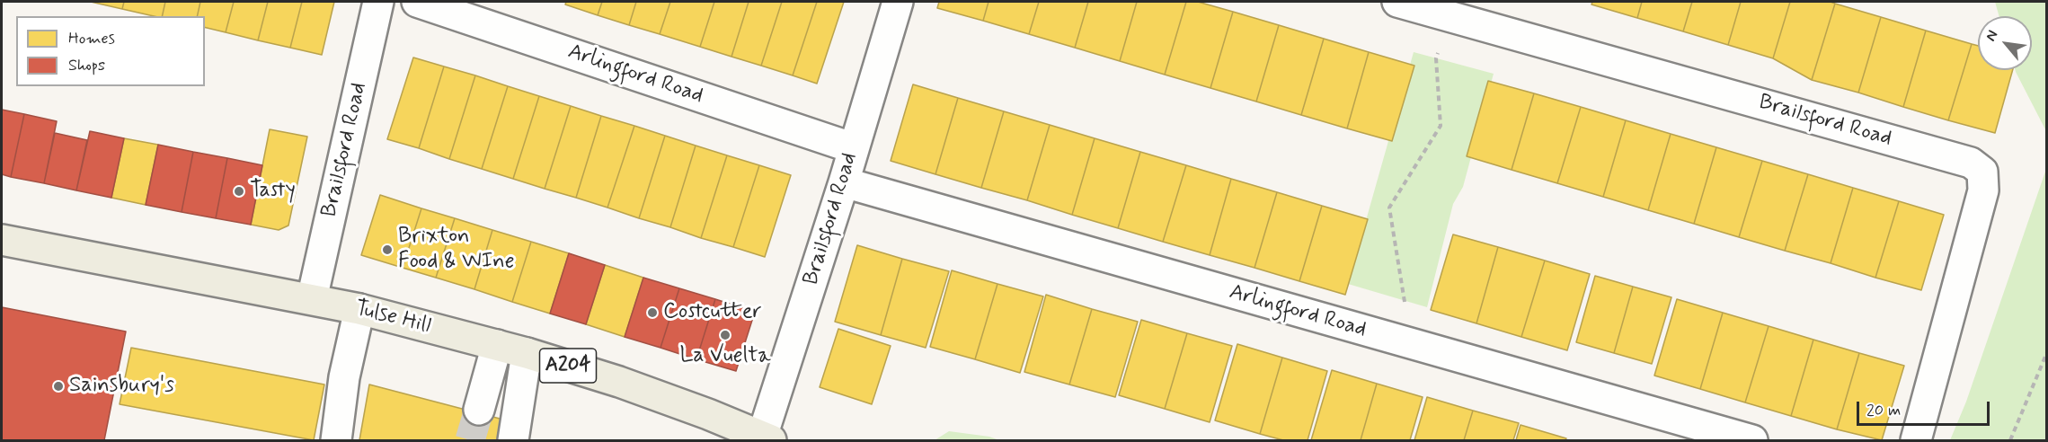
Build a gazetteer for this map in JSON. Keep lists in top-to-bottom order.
{
  "streets": {
    "main road": ["Tulse Hill", "A204"],
    "street": ["Arlingford Road", "Brailsford Road"]
  },
  "crossings": [
    ["Arlingford Road", "Brailsford Road"],
    ["Brailsford Road", "Tulse Hill"]
  ],
  "places": [
    "Tasty",
    "Brixton Food & WIne",
    "Costcutter",
    "La Vuelta",
    "Sainsbury's"
  ],
  "legend": ["Homes", "Shops"],
  "scale_bar": "20 m",
  "north": "top left"
}
